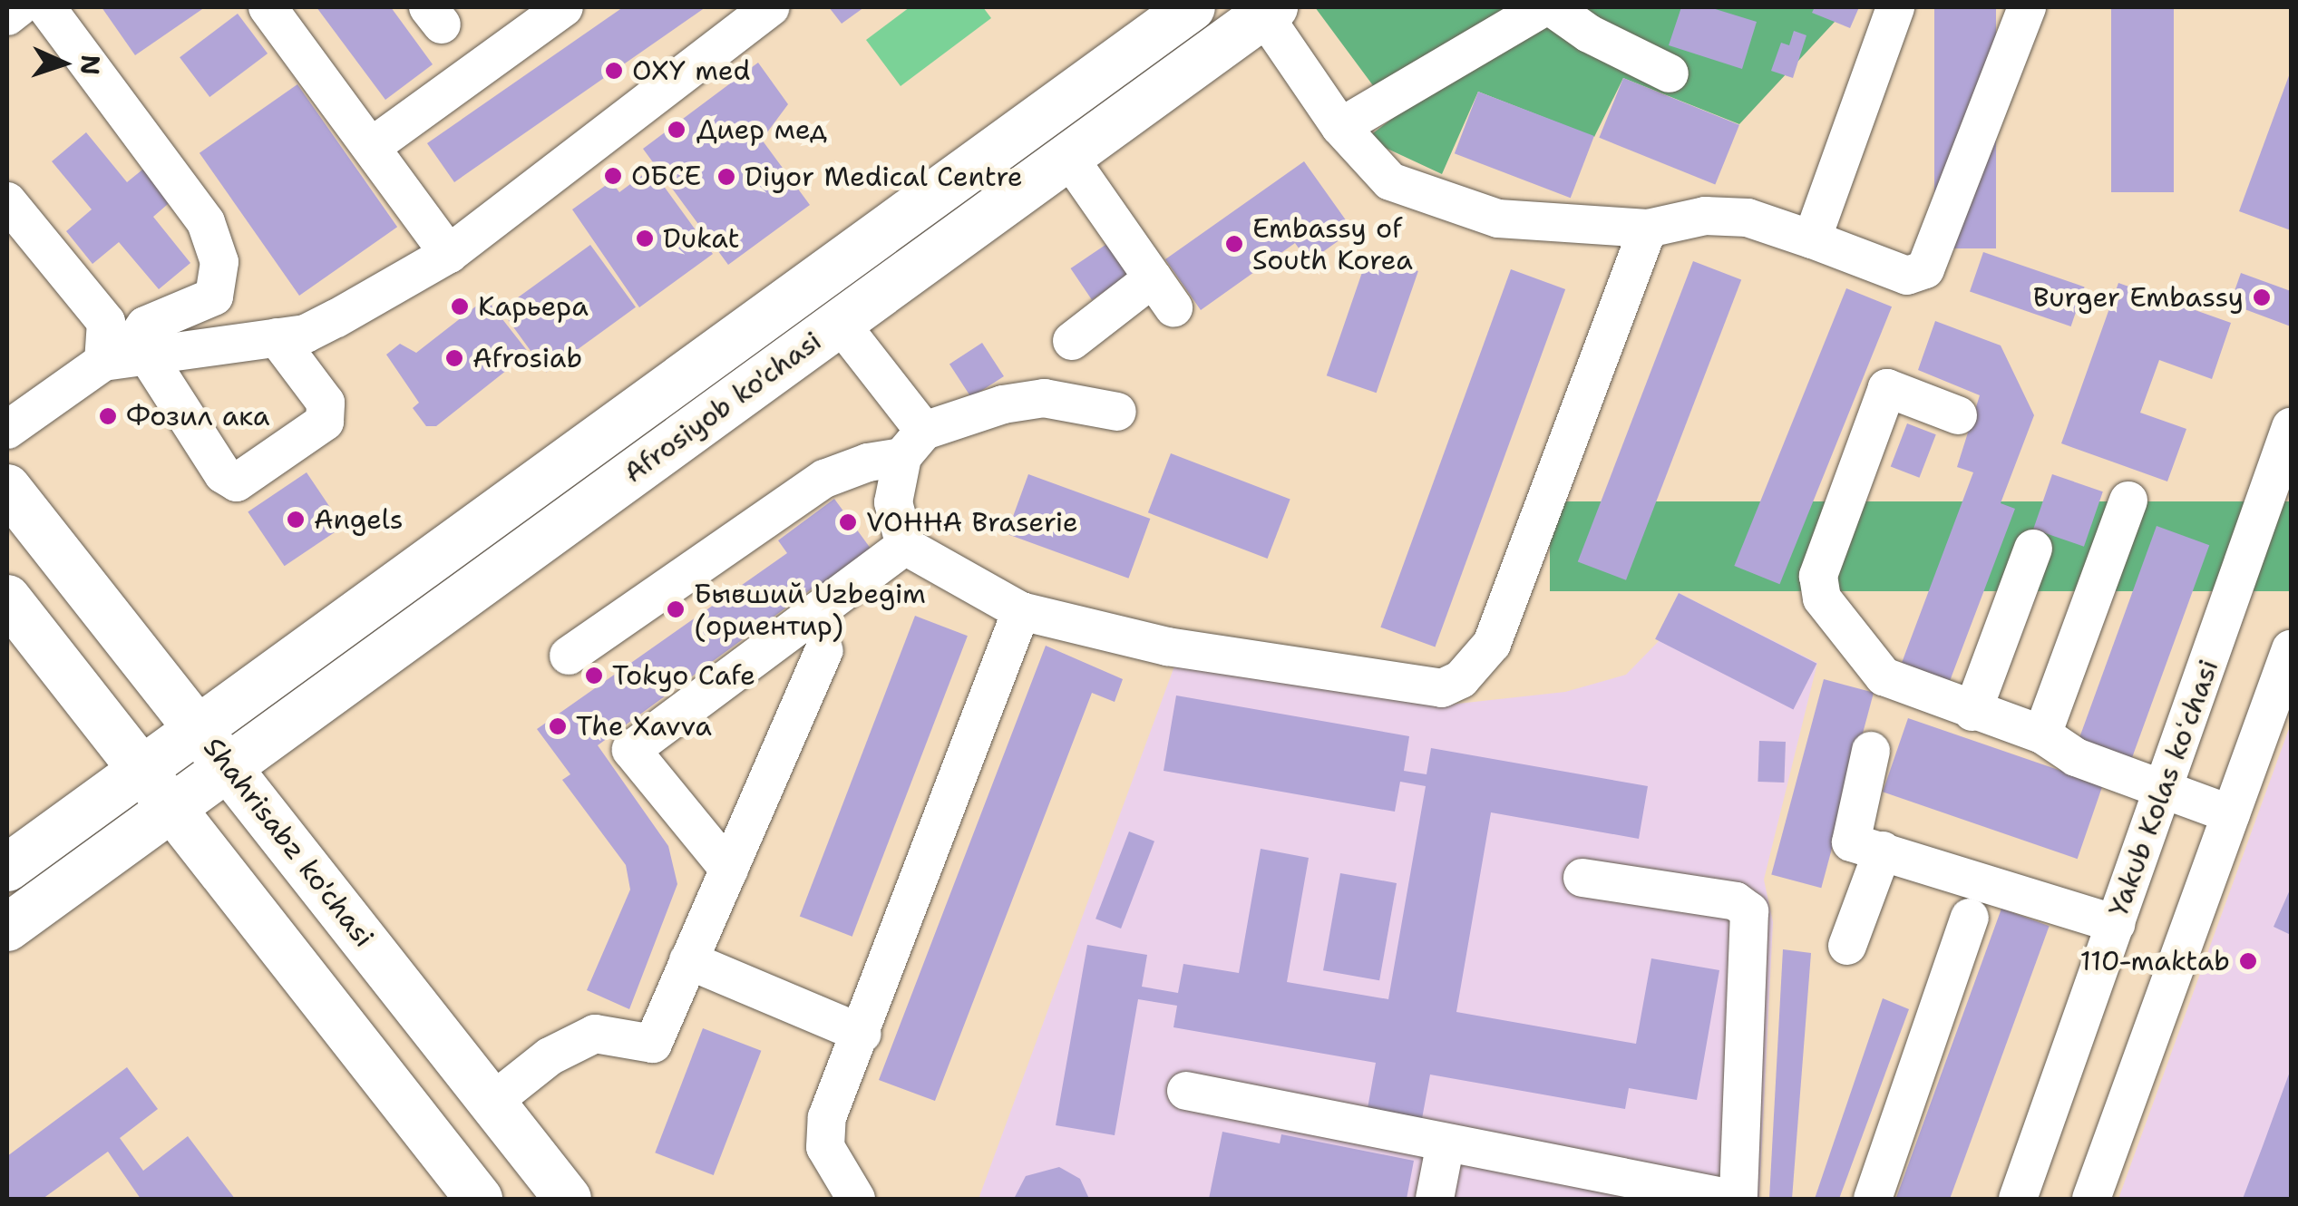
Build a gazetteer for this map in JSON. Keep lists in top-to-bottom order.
{
  "streets": {
    "main road": ["Afrosiyob ko'chasi", "Shahrisabz ko'chasi"],
    "street": ["Yakub Kolas koʻchasi"]
  },
  "crossings": [
    ["Afrosiyob ko'chasi", "Shahrisabz ko'chasi"]
  ],
  "places": [
    "OXY med",
    "Диер мед",
    "ОБСЕ",
    "Diyor Medical Centre",
    "Dukat",
    "Embassy of South Korea",
    "Burger Embassy",
    "Карьера",
    "Afrosiab",
    "Фозил ака",
    "Angels",
    "VOHHA Braserie",
    "Бывший Uzbegim (ориентир)",
    "Tokyo Cafe",
    "The Xavva",
    "110-maktab"
  ],
  "north": "right"
}
